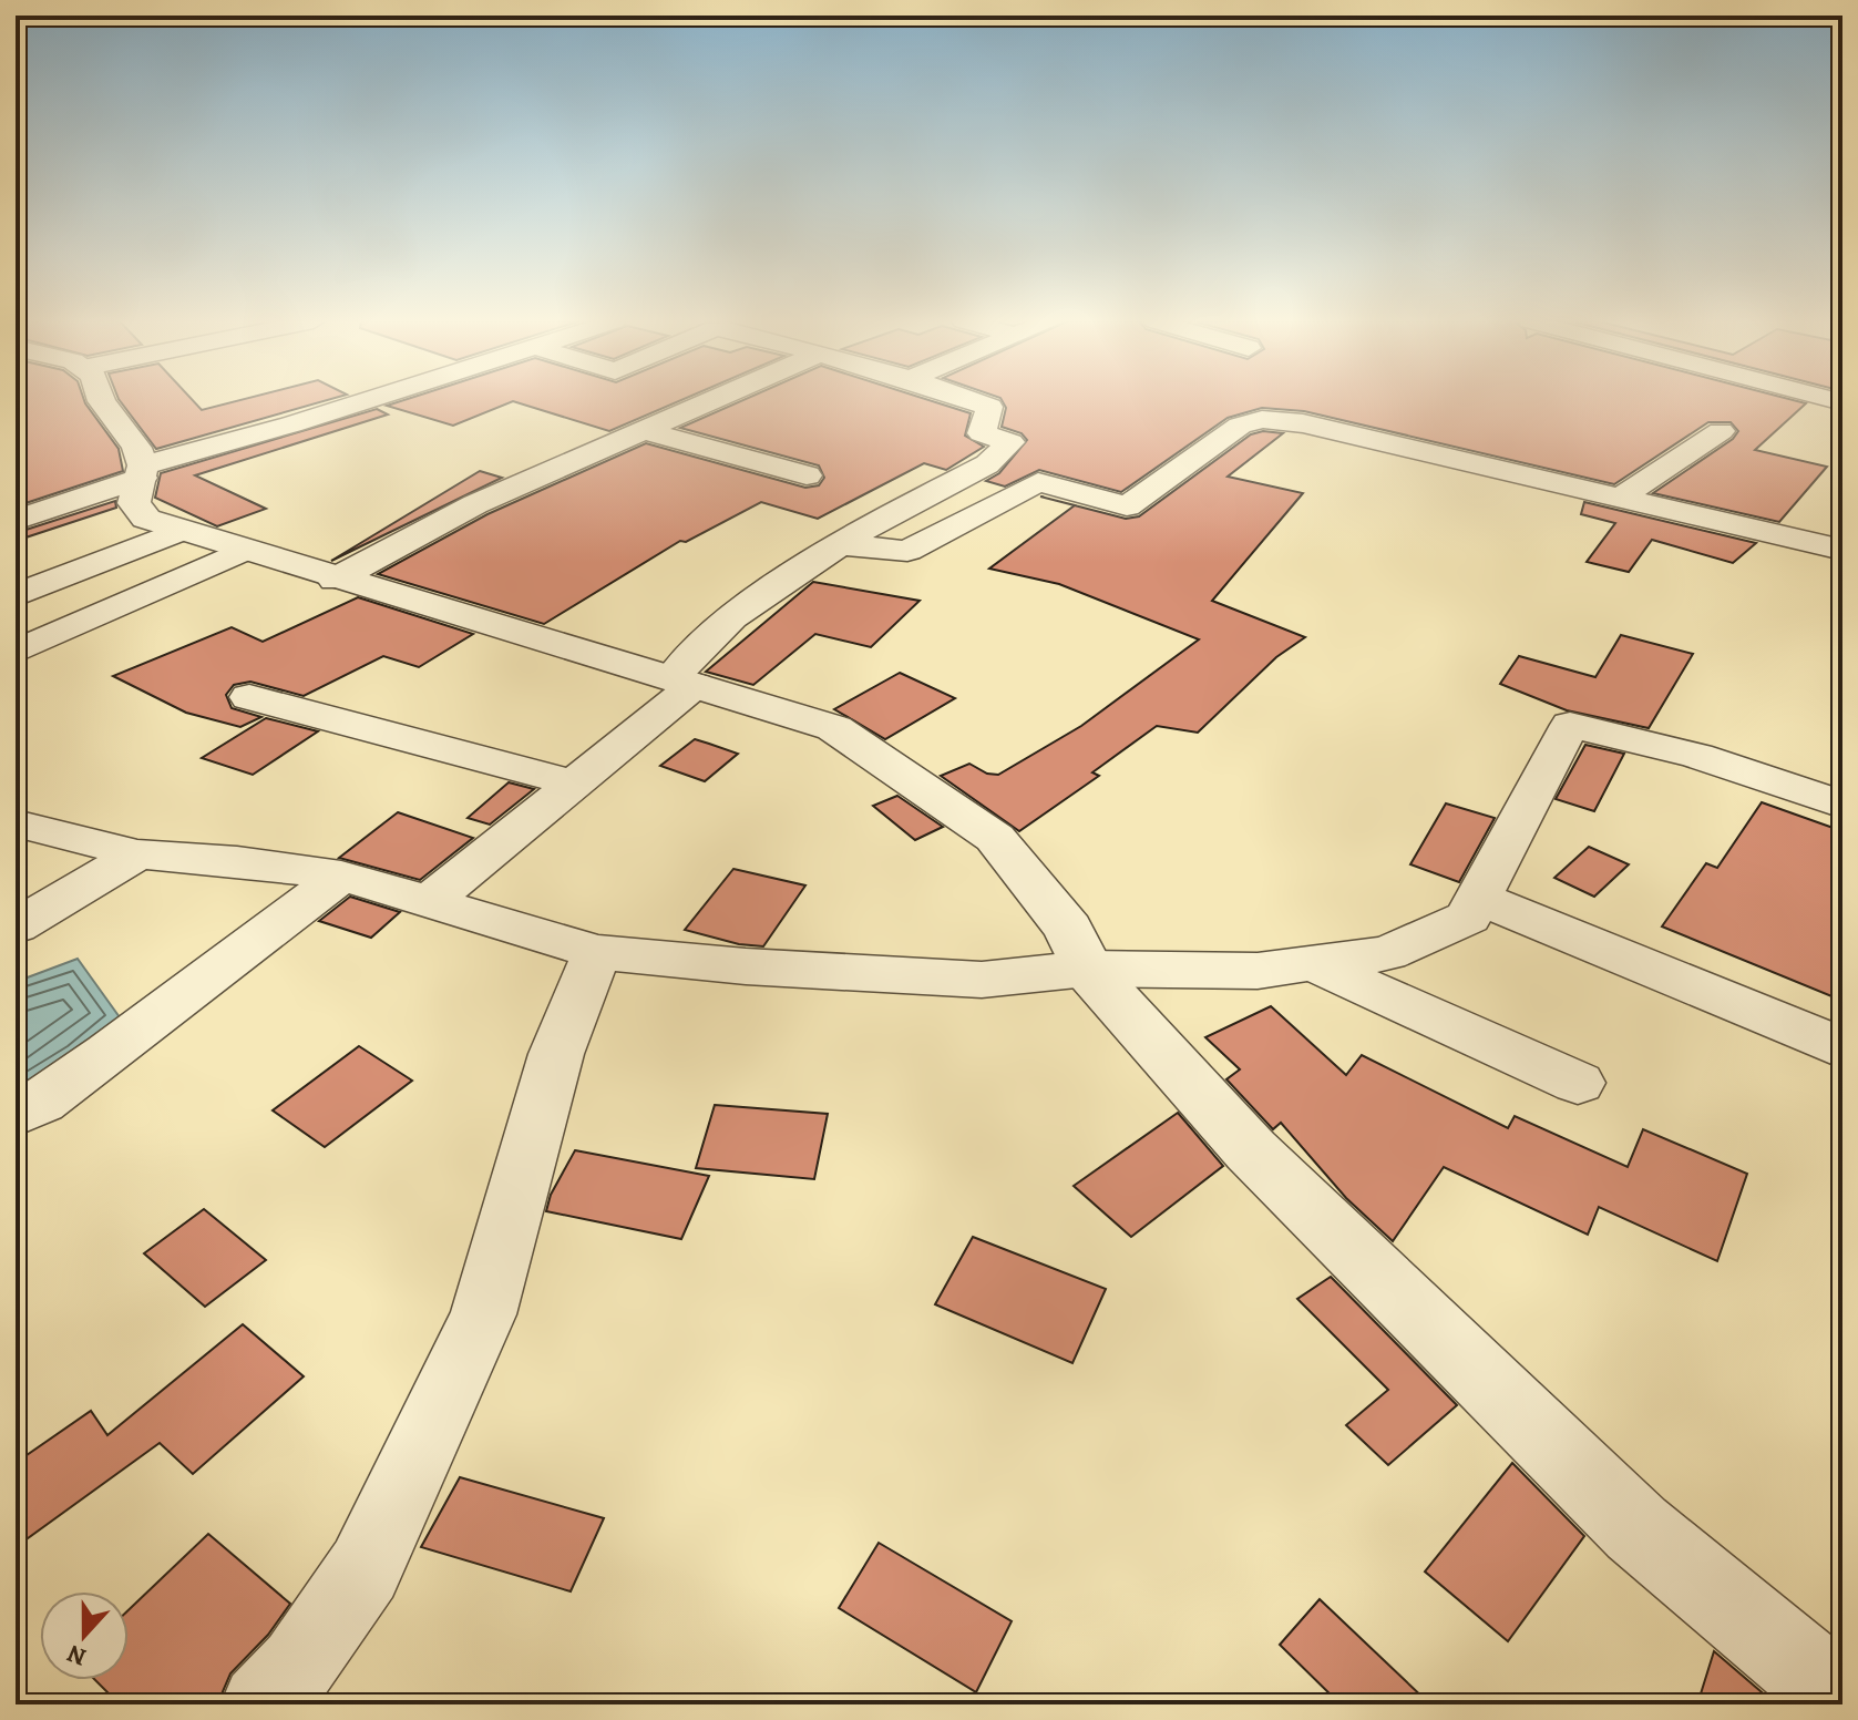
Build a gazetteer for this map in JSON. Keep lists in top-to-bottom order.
{
  "north": "bottom"
}
